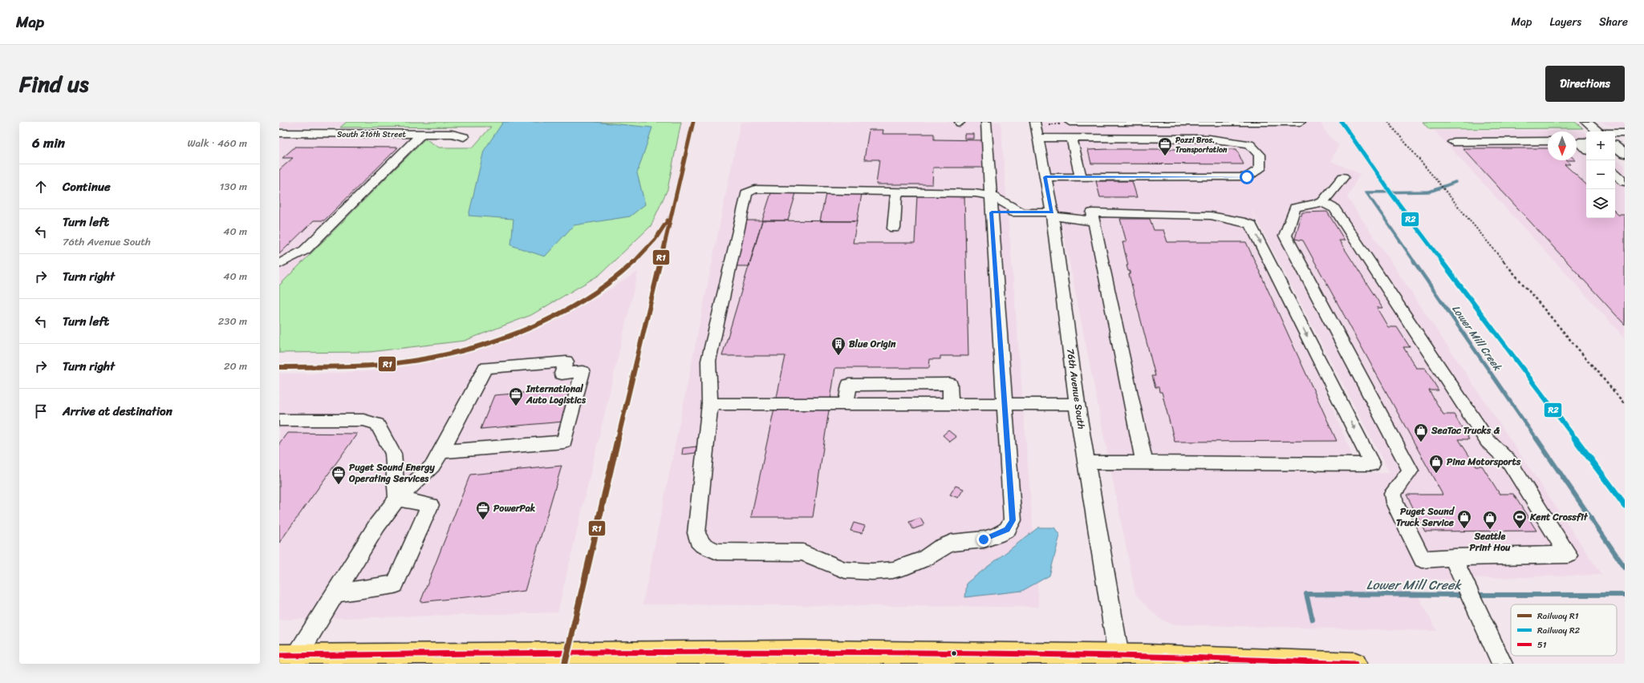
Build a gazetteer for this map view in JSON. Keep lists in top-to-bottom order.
{
  "streets": {
    "street": ["South 216th Street", "76th Avenue South"]
  },
  "water": ["Lower Mill Creek"],
  "places": {
    "office": [
      "Pozzi Bros. Transportation",
      "International Auto Logistics",
      "Puget Sound Energy Operating Services",
      "PowerPak"
    ],
    "building": ["Blue Origin"],
    "shop": [
      "SeaTac Trucks &",
      "Pina Motorsports",
      "Puget Sound Truck Service",
      "Seattle Print Hou"
    ],
    "sports": ["Kent Crossfit"]
  },
  "lines": ["rail line R1", "rail line R2", "transit line 51"],
  "legend": ["Railway R1", "Railway R2", "51"],
  "north": "bottom",
  "page": {
    "header": "Map",
    "nav": ["Map", "Layers", "Share"],
    "title": "Find us",
    "buttons": "Directions",
    "heading": ["6 min", "Walk · 460 m"],
    "map_buttons": ["+", "−"],
    "list": [
      ["Continue", "130 m"],
      ["Turn left", "76th Avenue South", "40 m"],
      ["Turn right", "40 m"],
      ["Turn left", "230 m"],
      ["Turn right", "20 m"],
      "Arrive at destination"
    ]
  }
}
